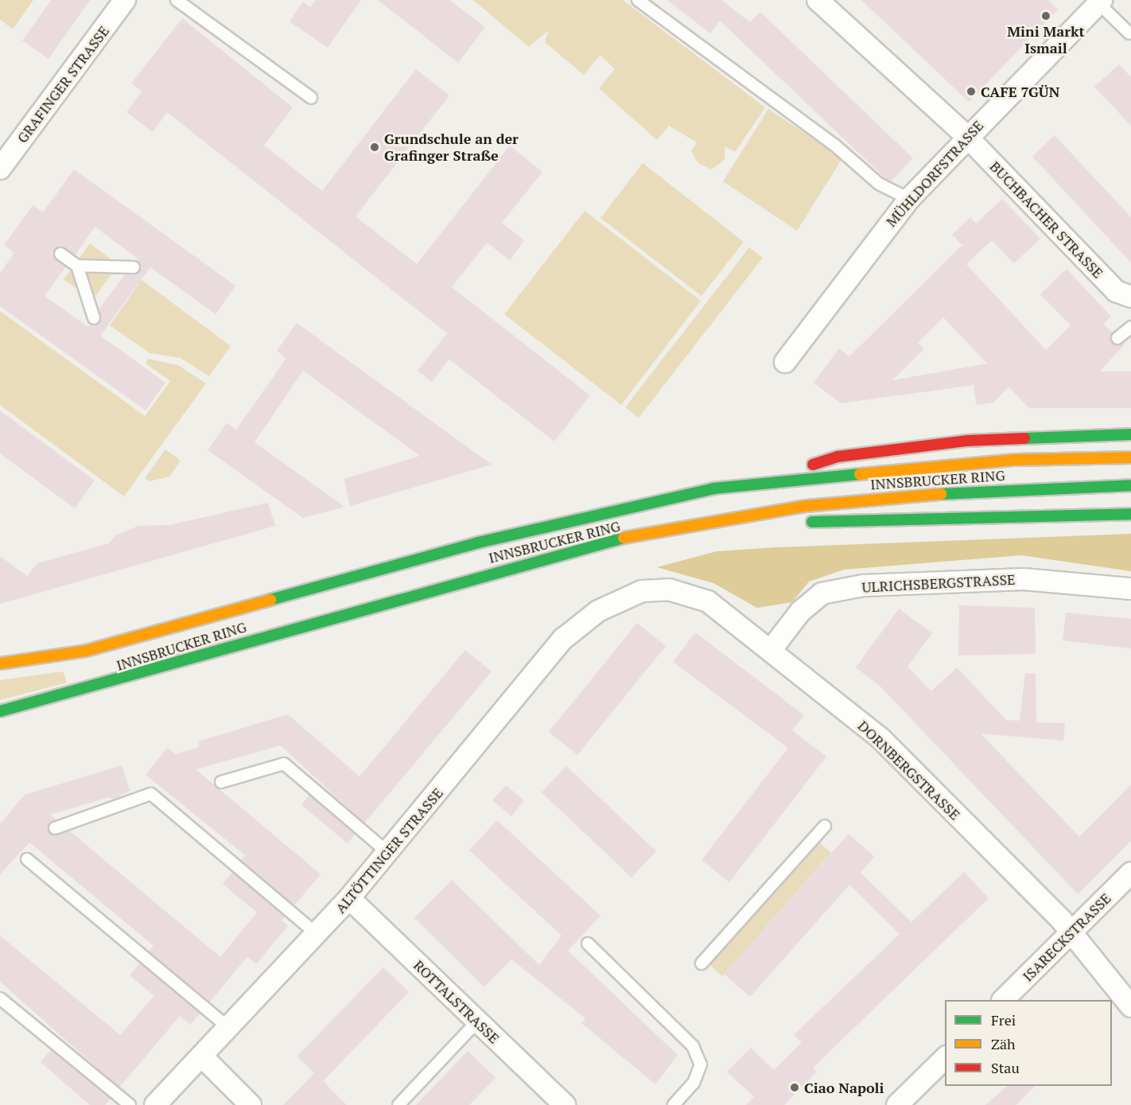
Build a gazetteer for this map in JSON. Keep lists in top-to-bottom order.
{
  "streets": {
    "highway": ["INNSBRUCKER RING"],
    "street": [
      "GRAFINGER STRASSE",
      "MÜHLDORFSTRASSE",
      "BUCHBACHER STRASSE",
      "ULRICHSBERGSTRASSE",
      "DORNBERGSTRASSE",
      "ALTÖTTINGER STRASSE",
      "ISARECKSTRASSE",
      "ROTTALSTRASSE"
    ]
  },
  "crossings": [
    ["MÜHLDORFSTRASSE", "BUCHBACHER STRASSE"],
    ["ULRICHSBERGSTRASSE", "DORNBERGSTRASSE"],
    ["DORNBERGSTRASSE", "ALTÖTTINGER STRASSE"],
    ["DORNBERGSTRASSE", "ISARECKSTRASSE"],
    ["ALTÖTTINGER STRASSE", "ROTTALSTRASSE"]
  ],
  "places": [
    "Mini Markt Ismail",
    "CAFE 7GÜN",
    "Grundschule an der Grafinger Straße",
    "Ciao Napoli"
  ],
  "legend": ["Frei", "Zäh", "Stau"]
}
